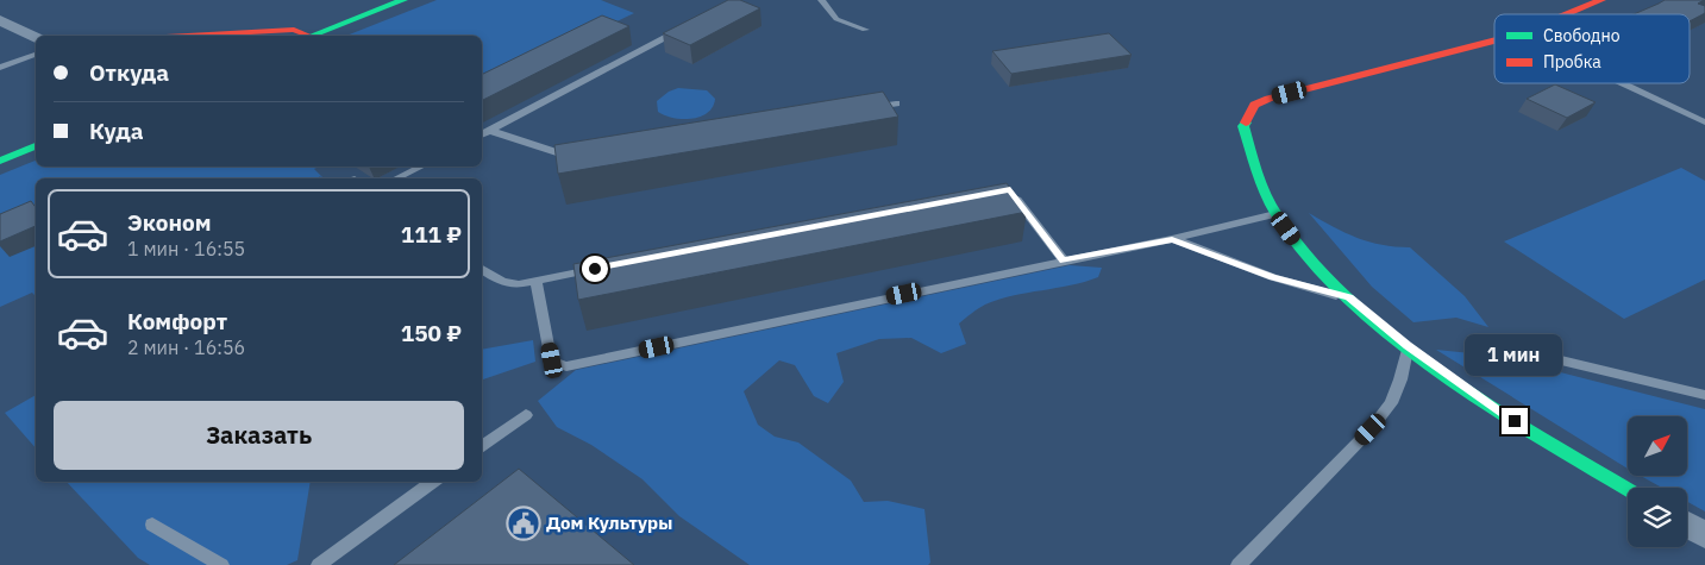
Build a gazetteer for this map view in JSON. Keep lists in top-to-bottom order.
{
  "places": {
    "public building": ["Дом Культуры"]
  },
  "legend": ["Свободно", "Пробка"],
  "north": "top right",
  "page": {
    "banner": ["Откуда", "Куда"],
    "list": [
      {
        "name": "Эконом",
        "note": "1 мин · 16:55",
        "value": "111 ₽"
      },
      {
        "name": "Комфорт",
        "note": "2 мин · 16:56",
        "value": "150 ₽"
      }
    ],
    "bubble": "1 мин",
    "buttons": "Заказать"
  }
}
